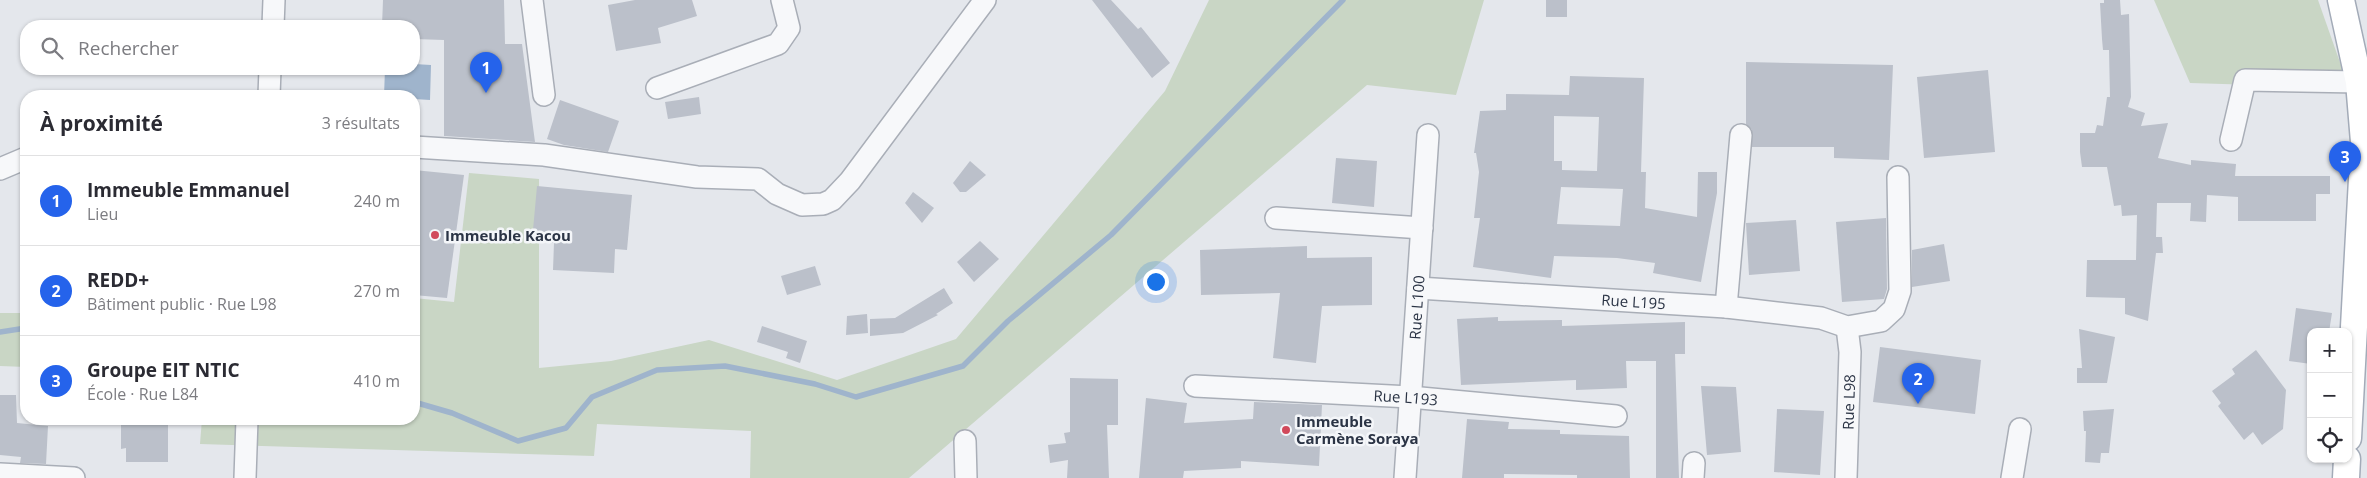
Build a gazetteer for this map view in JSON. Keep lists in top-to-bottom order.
{
  "streets": {
    "street": [
      "Rue L195",
      "Rue L100",
      "Rue L193",
      "Rue L98"
    ]
  },
  "crossings": [
    ["Rue L195", "Rue L100"],
    ["Rue L195", "Rue L98"],
    ["Rue L100", "Rue L193"]
  ],
  "places": ["Immeuble Kacou", "Immeuble Carmène Soraya"],
  "page": {
    "search": "Rechercher",
    "pins": ["1", "3", "2"],
    "heading": ["À proximité", "3 résultats"],
    "list": [
      {
        "mark": "1",
        "name": "Immeuble Emmanuel",
        "note": "Lieu",
        "value": "240 m"
      },
      {
        "mark": "2",
        "name": "REDD+",
        "note": "Bâtiment public · Rue L98",
        "value": "270 m"
      },
      {
        "mark": "3",
        "name": "Groupe EIT NTIC",
        "note": "École · Rue L84",
        "value": "410 m"
      }
    ],
    "map_buttons": ["+", "−"]
  }
}
